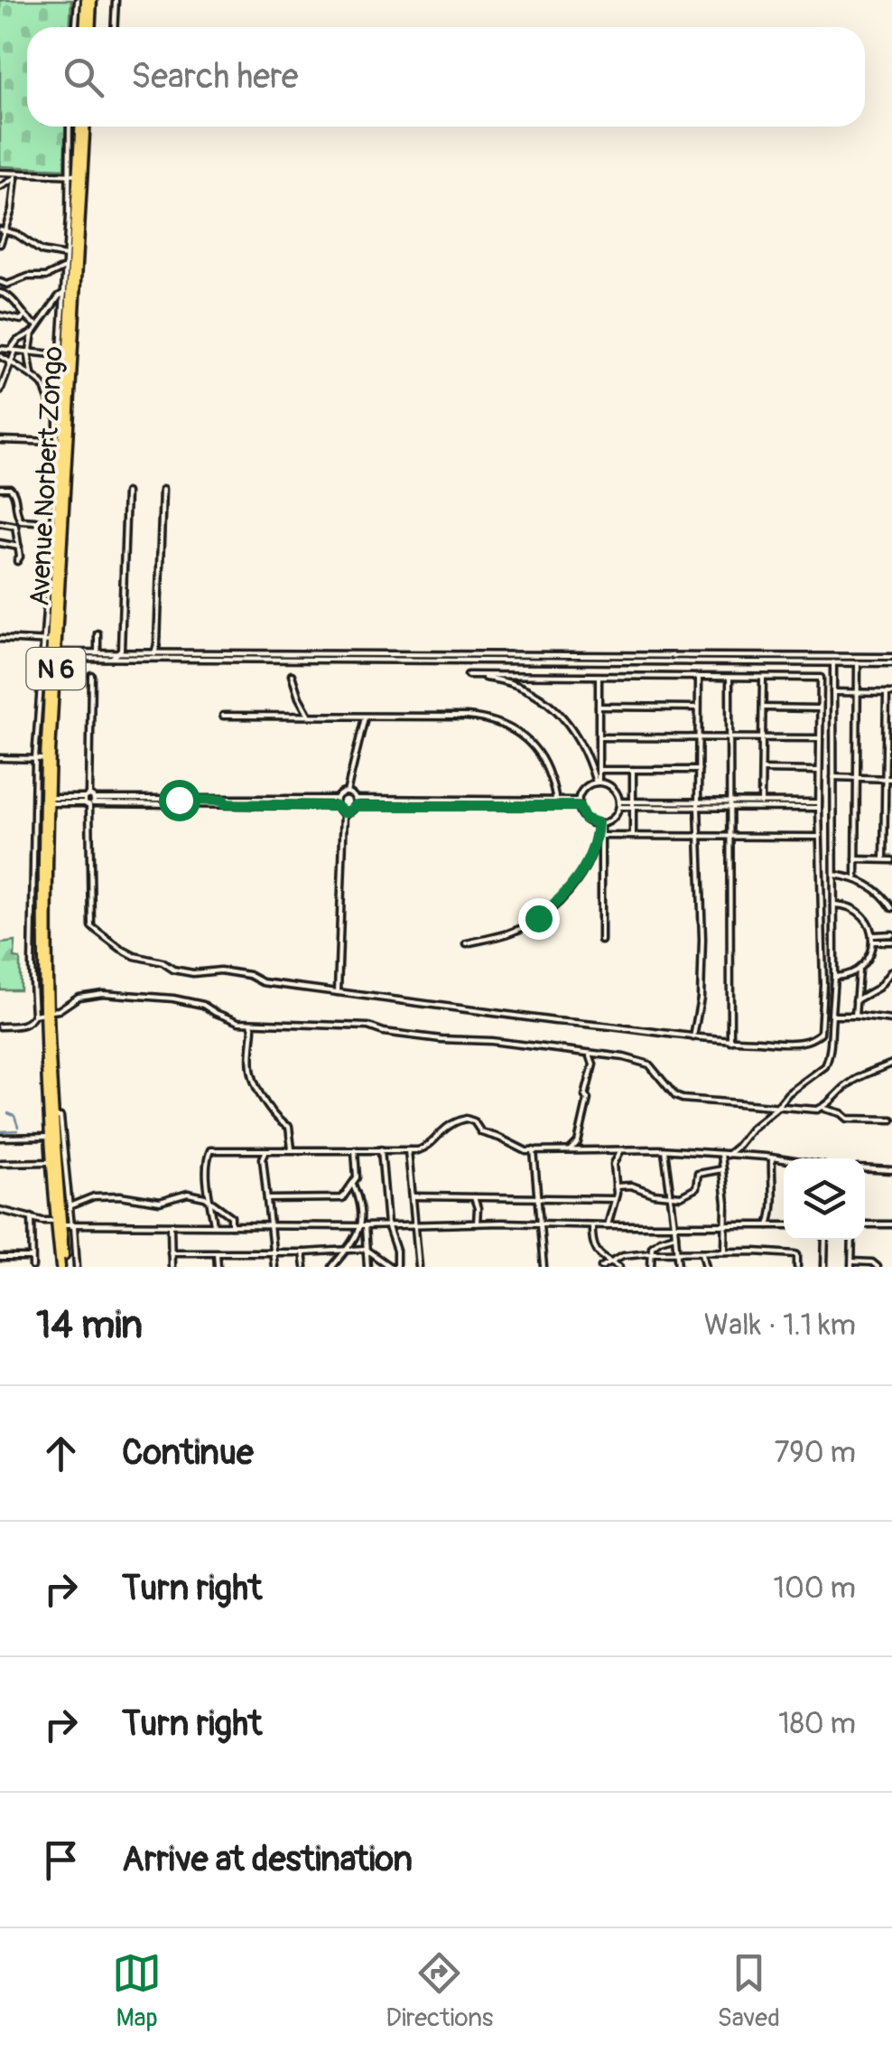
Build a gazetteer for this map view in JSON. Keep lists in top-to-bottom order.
{
  "streets": {
    "main road": ["Avenue Norbert Zongo", "N 6"]
  },
  "crossings": [
    ["Avenue Norbert Zongo", "N 6"]
  ],
  "page": {
    "search": "Search here",
    "heading": ["14 min", "Walk · 1.1 km"],
    "list": [
      ["Continue", "790 m"],
      ["Turn right", "100 m"],
      ["Turn right", "180 m"],
      "Arrive at destination"
    ],
    "nav": ["Map", "Directions", "Saved"]
  }
}
